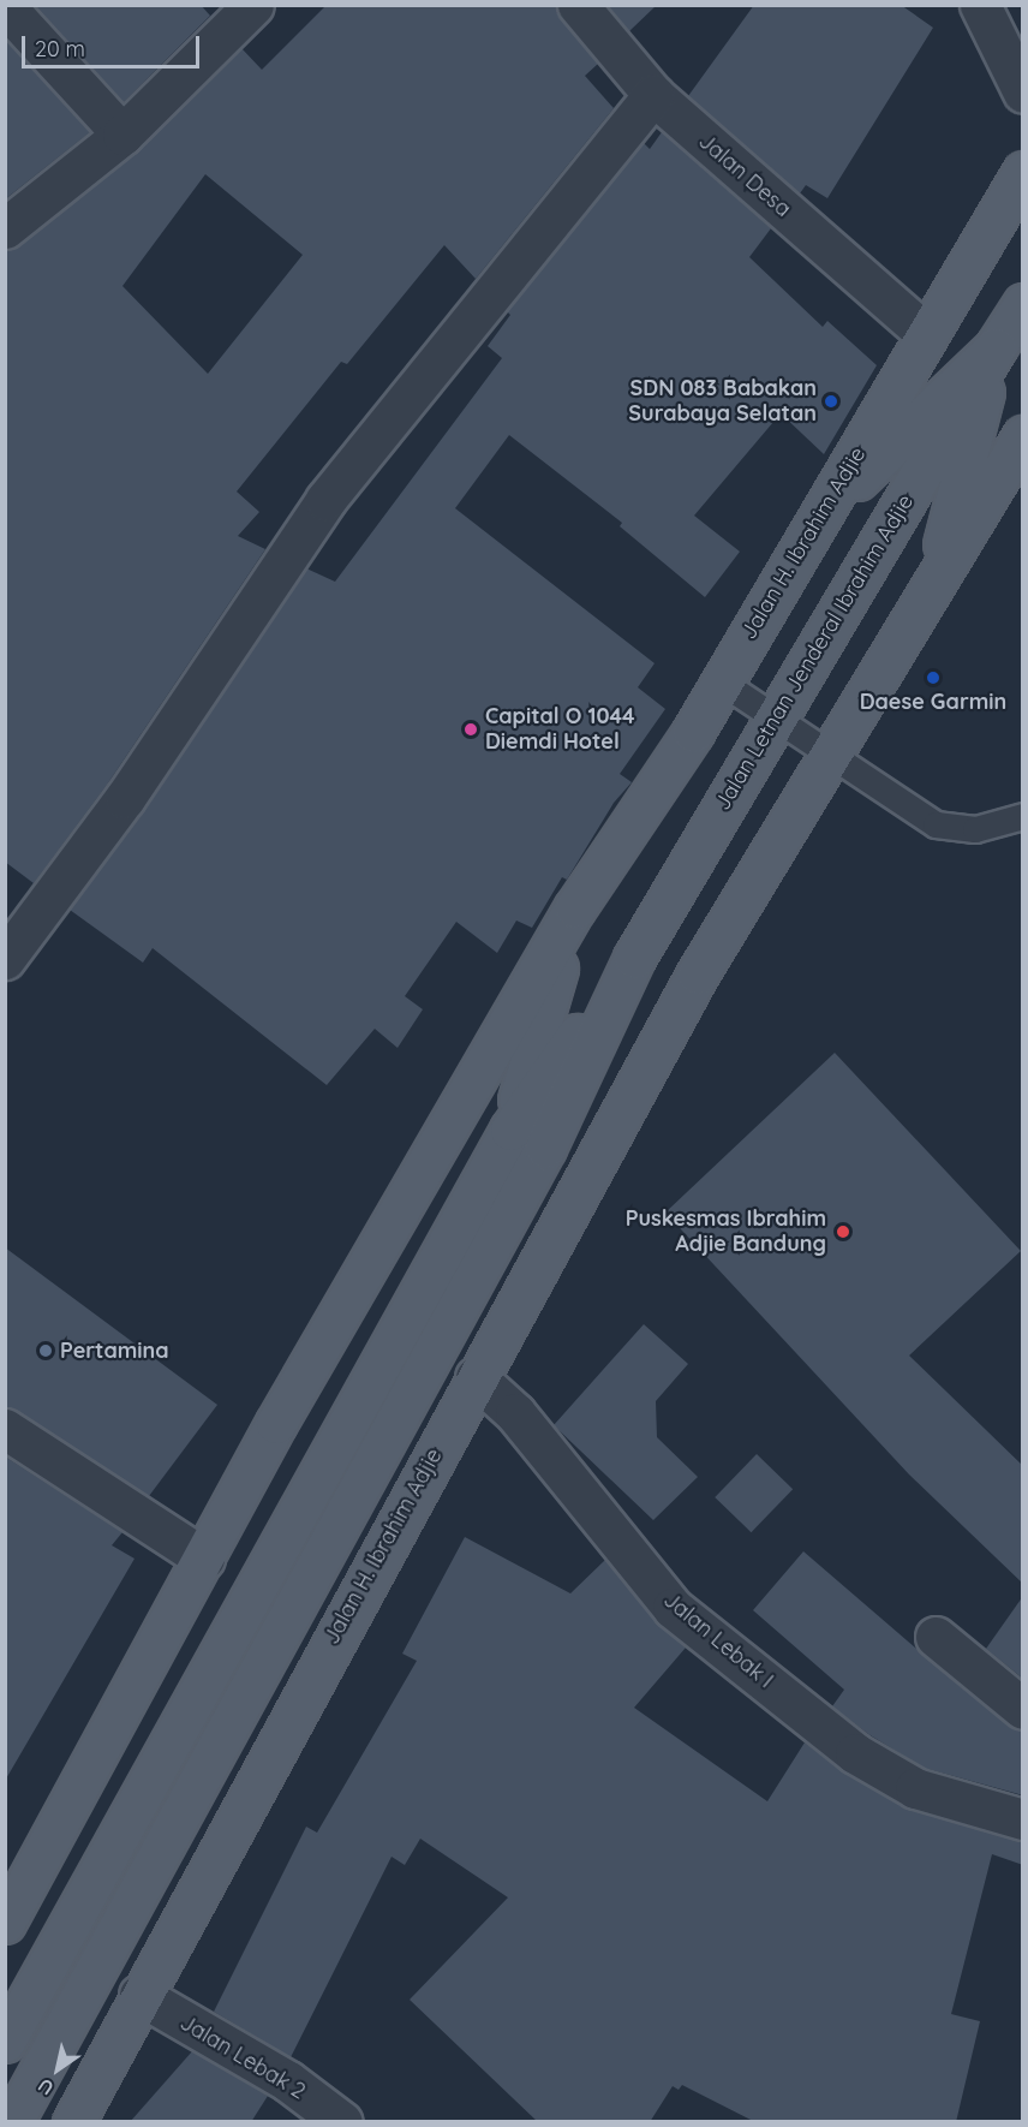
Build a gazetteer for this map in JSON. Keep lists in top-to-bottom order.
{
  "streets": {
    "main road": ["Jalan H. Ibrahim Adjie", "Jalan Letnan Jenderal Ibrahim Adjie"],
    "street": ["Jalan Desa", "Jalan Lebak I", "Jalan Lebak 2"]
  },
  "crossings": [
    ["Jalan Desa", "Jalan H. Ibrahim Adjie"],
    ["Jalan H. Ibrahim Adjie", "Jalan Letnan Jenderal Ibrahim Adjie"],
    ["Jalan H. Ibrahim Adjie", "Jalan Lebak I"],
    ["Jalan H. Ibrahim Adjie", "Jalan Lebak 2"]
  ],
  "places": [
    "SDN 083 Babakan Surabaya Selatan",
    "Daese Garmin",
    "Capital O 1044 Diemdi Hotel",
    "Puskesmas Ibrahim Adjie Bandung",
    "Pertamina"
  ],
  "scale_bar": "20 m",
  "north": "bottom left"
}
